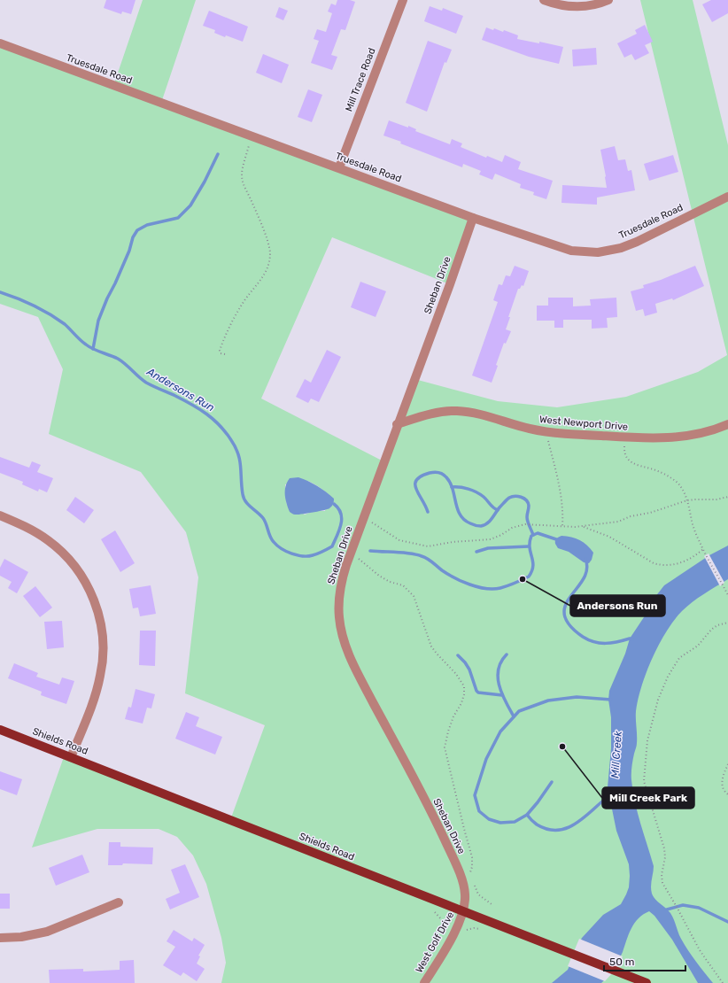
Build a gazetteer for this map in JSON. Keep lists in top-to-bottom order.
{
  "streets": {
    "main road": ["Shields Road"],
    "street": [
      "Truesdale Road",
      "Mill Trace Road",
      "Sheban Drive",
      "West Newport Drive",
      "West Golf Drive"
    ]
  },
  "crossings": [
    ["Truesdale Road", "Mill Trace Road"],
    ["Truesdale Road", "Sheban Drive"],
    ["Sheban Drive", "West Newport Drive"],
    ["Sheban Drive", "Shields Road"],
    ["Sheban Drive", "West Golf Drive"],
    ["Shields Road", "West Golf Drive"]
  ],
  "water": ["Andersons Run", "Mill Creek"],
  "places": ["Andersons Run", "Mill Creek Park"],
  "scale_bar": "50 m"
}
